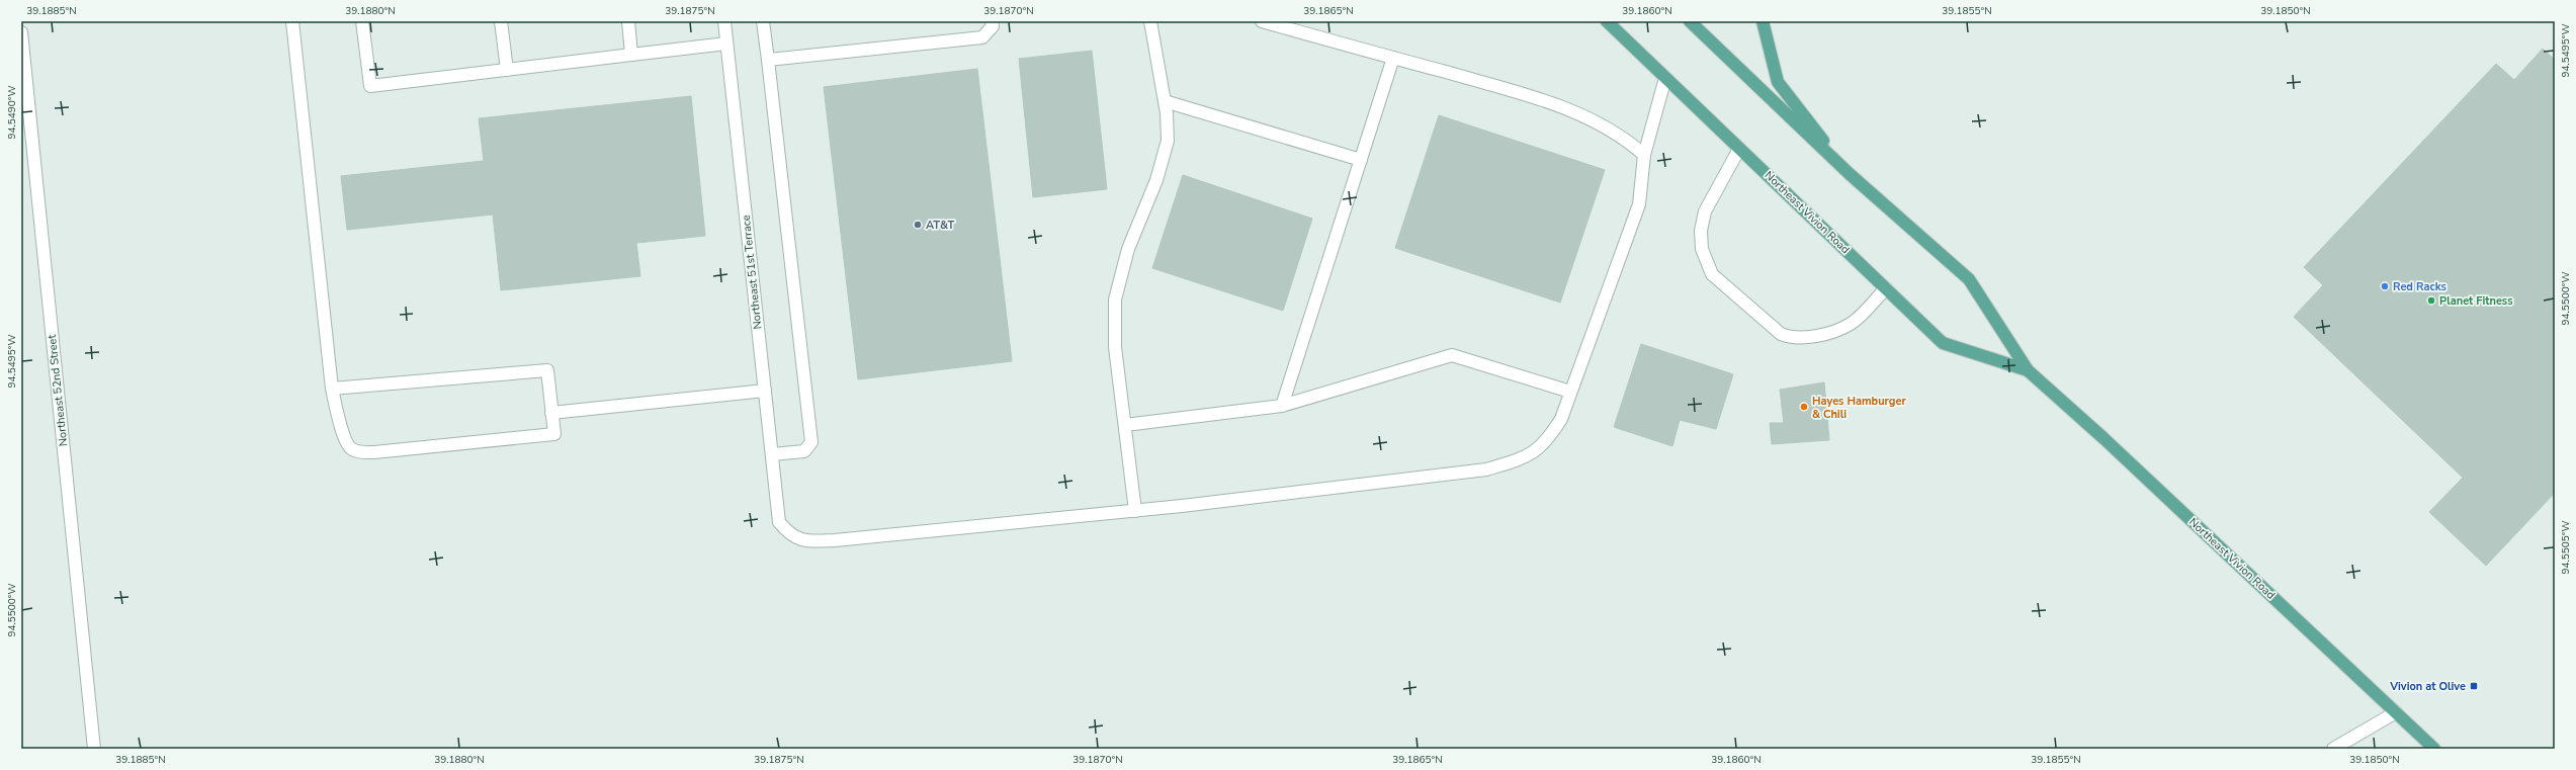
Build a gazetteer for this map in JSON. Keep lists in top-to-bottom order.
{
  "streets": {
    "main road": ["Northeast Vivion Road"],
    "street": ["Northeast 51st Terrace", "Northeast 52nd Street"]
  },
  "places": {
    "other": [
      "AT&T",
      "Red Racks",
      "Planet Fitness",
      "Hayes Hamburger & Chili"
    ],
    "transit": ["Vivion at Olive"]
  },
  "coordinates": [
    "39.1885°N",
    "39.1880°N",
    "39.1875°N",
    "39.1870°N",
    "39.1865°N",
    "39.1860°N",
    "39.1855°N",
    "39.1850°N",
    "94.5495°W",
    "94.5490°W",
    "94.5500°W",
    "94.5505°W"
  ]
}
